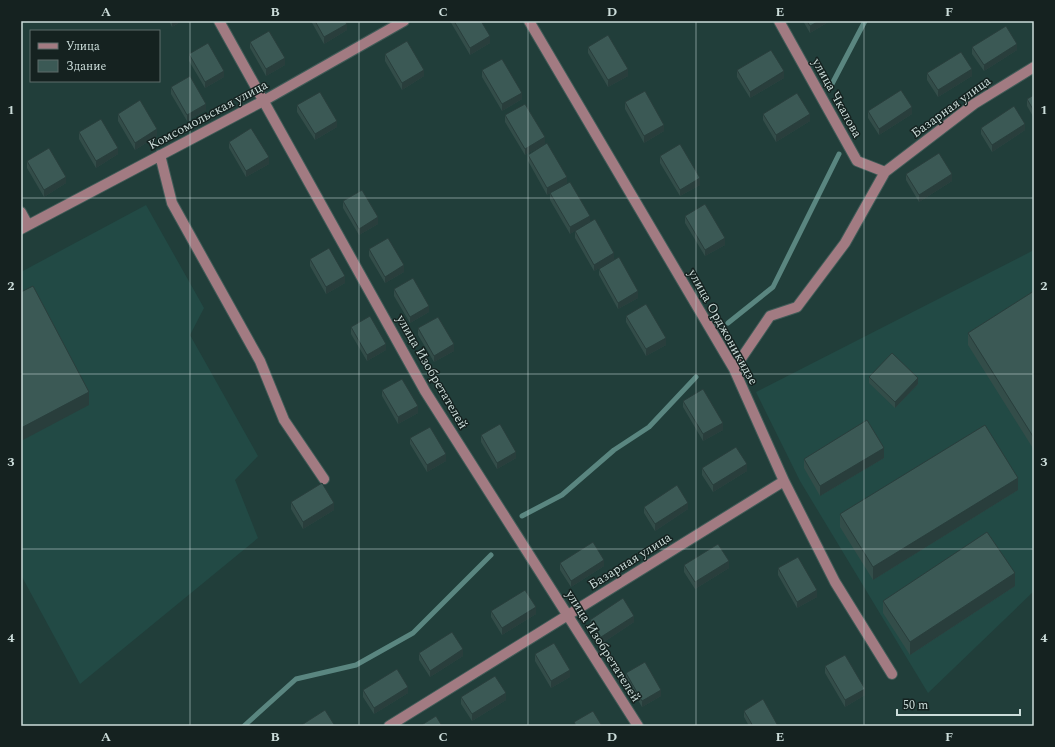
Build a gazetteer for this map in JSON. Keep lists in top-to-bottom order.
{
  "streets": {
    "street": [
      "улица Чкалова",
      "Базарная улица",
      "Комсомольская улица",
      "улица Орджоникидзе",
      "улица Изобретателей"
    ]
  },
  "crossings": [
    ["улица Чкалова", "Базарная улица"],
    ["Базарная улица", "улица Орджоникидзе"],
    ["Базарная улица", "улица Изобретателей"],
    ["Комсомольская улица", "улица Изобретателей"]
  ],
  "legend": ["Улица", "Здание"],
  "scale_bar": "50 m",
  "grid": {
    "columns": [
      "A",
      "B",
      "C",
      "D",
      "E",
      "F"
    ],
    "rows": [
      "1",
      "2",
      "3",
      "4"
    ]
  }
}
